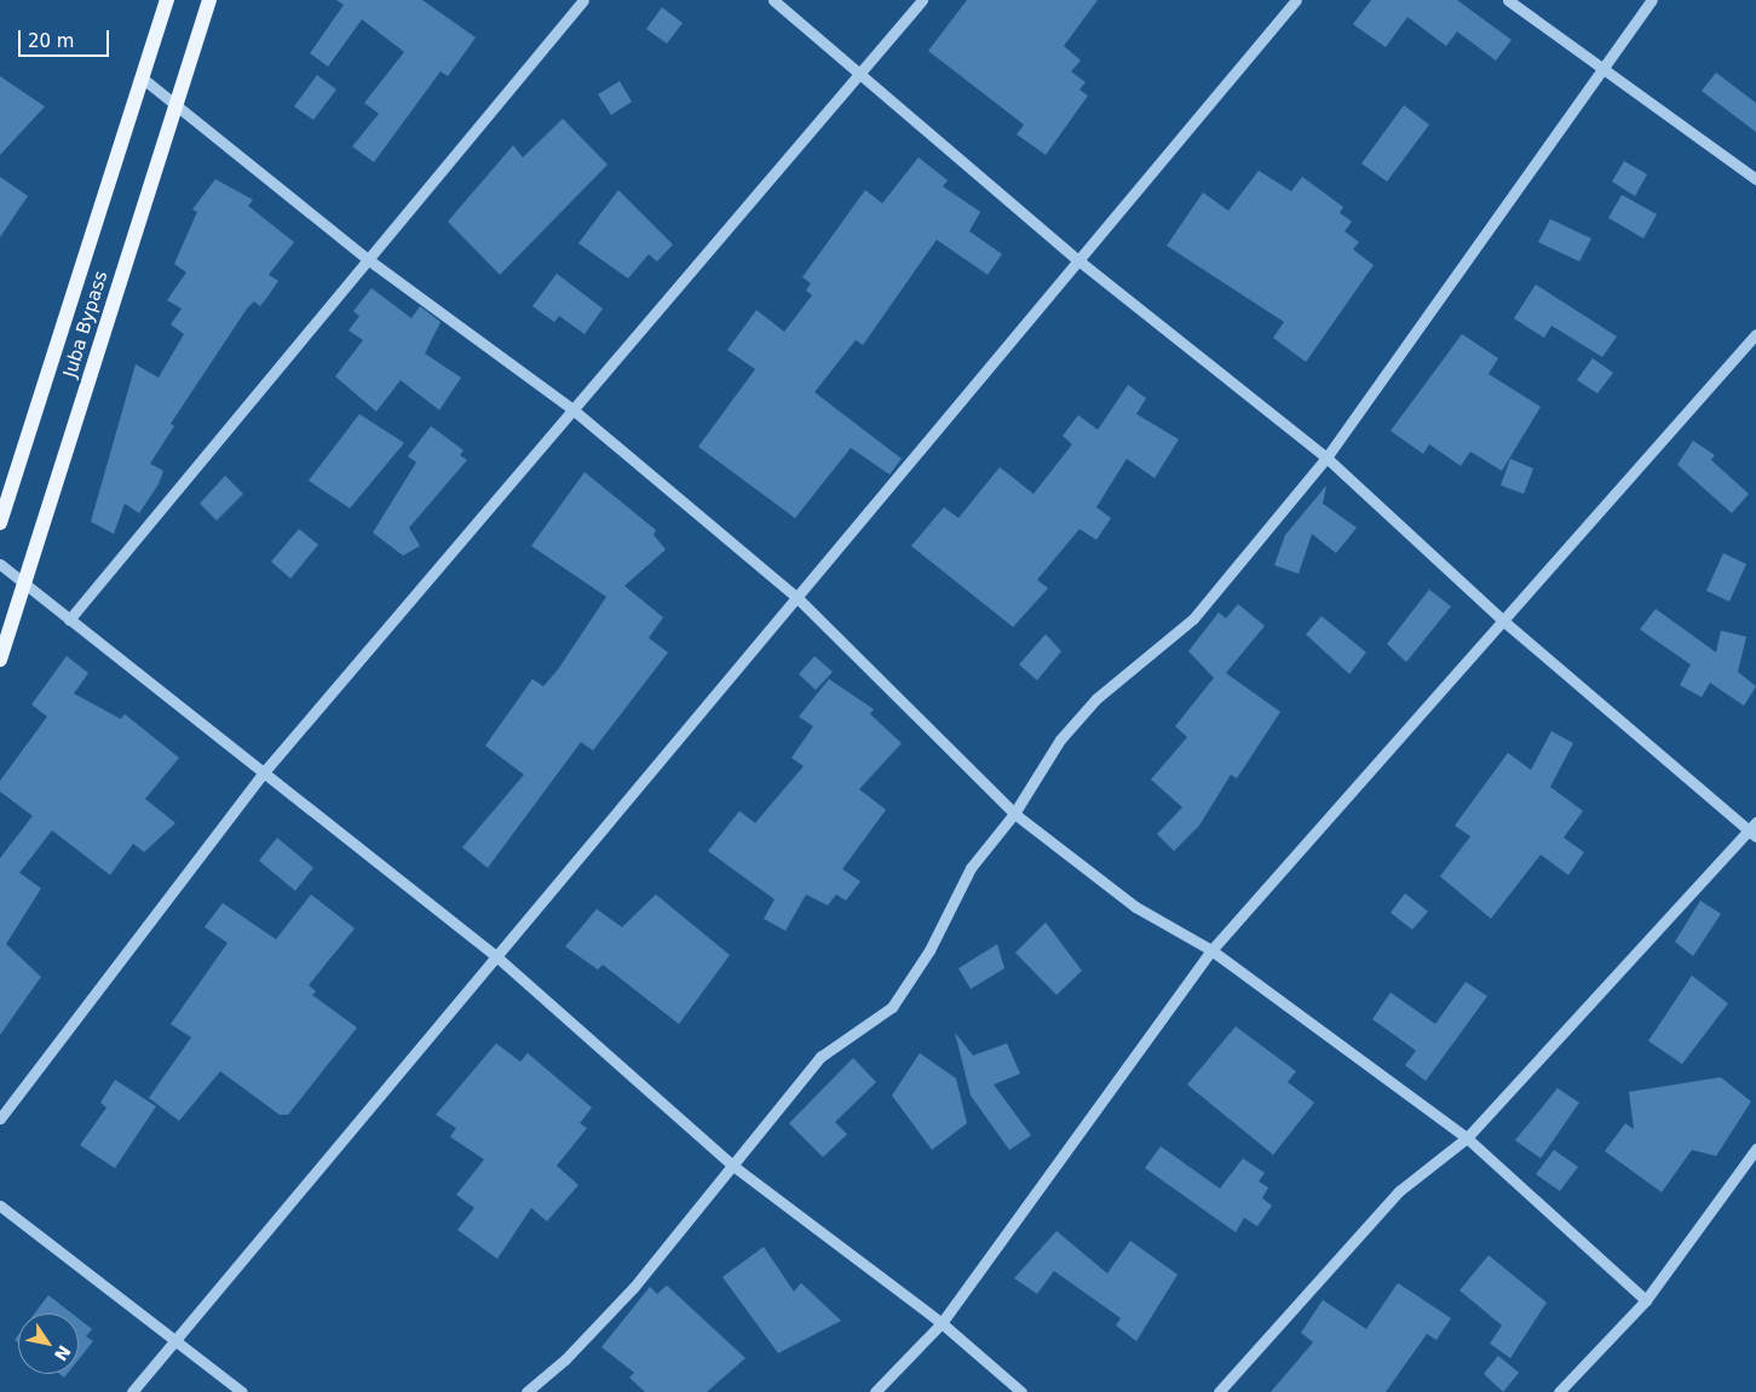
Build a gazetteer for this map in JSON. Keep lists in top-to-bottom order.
{
  "streets": {
    "main road": ["Juba Bypass"]
  },
  "scale_bar": "20 m",
  "north": "bottom right"
}
